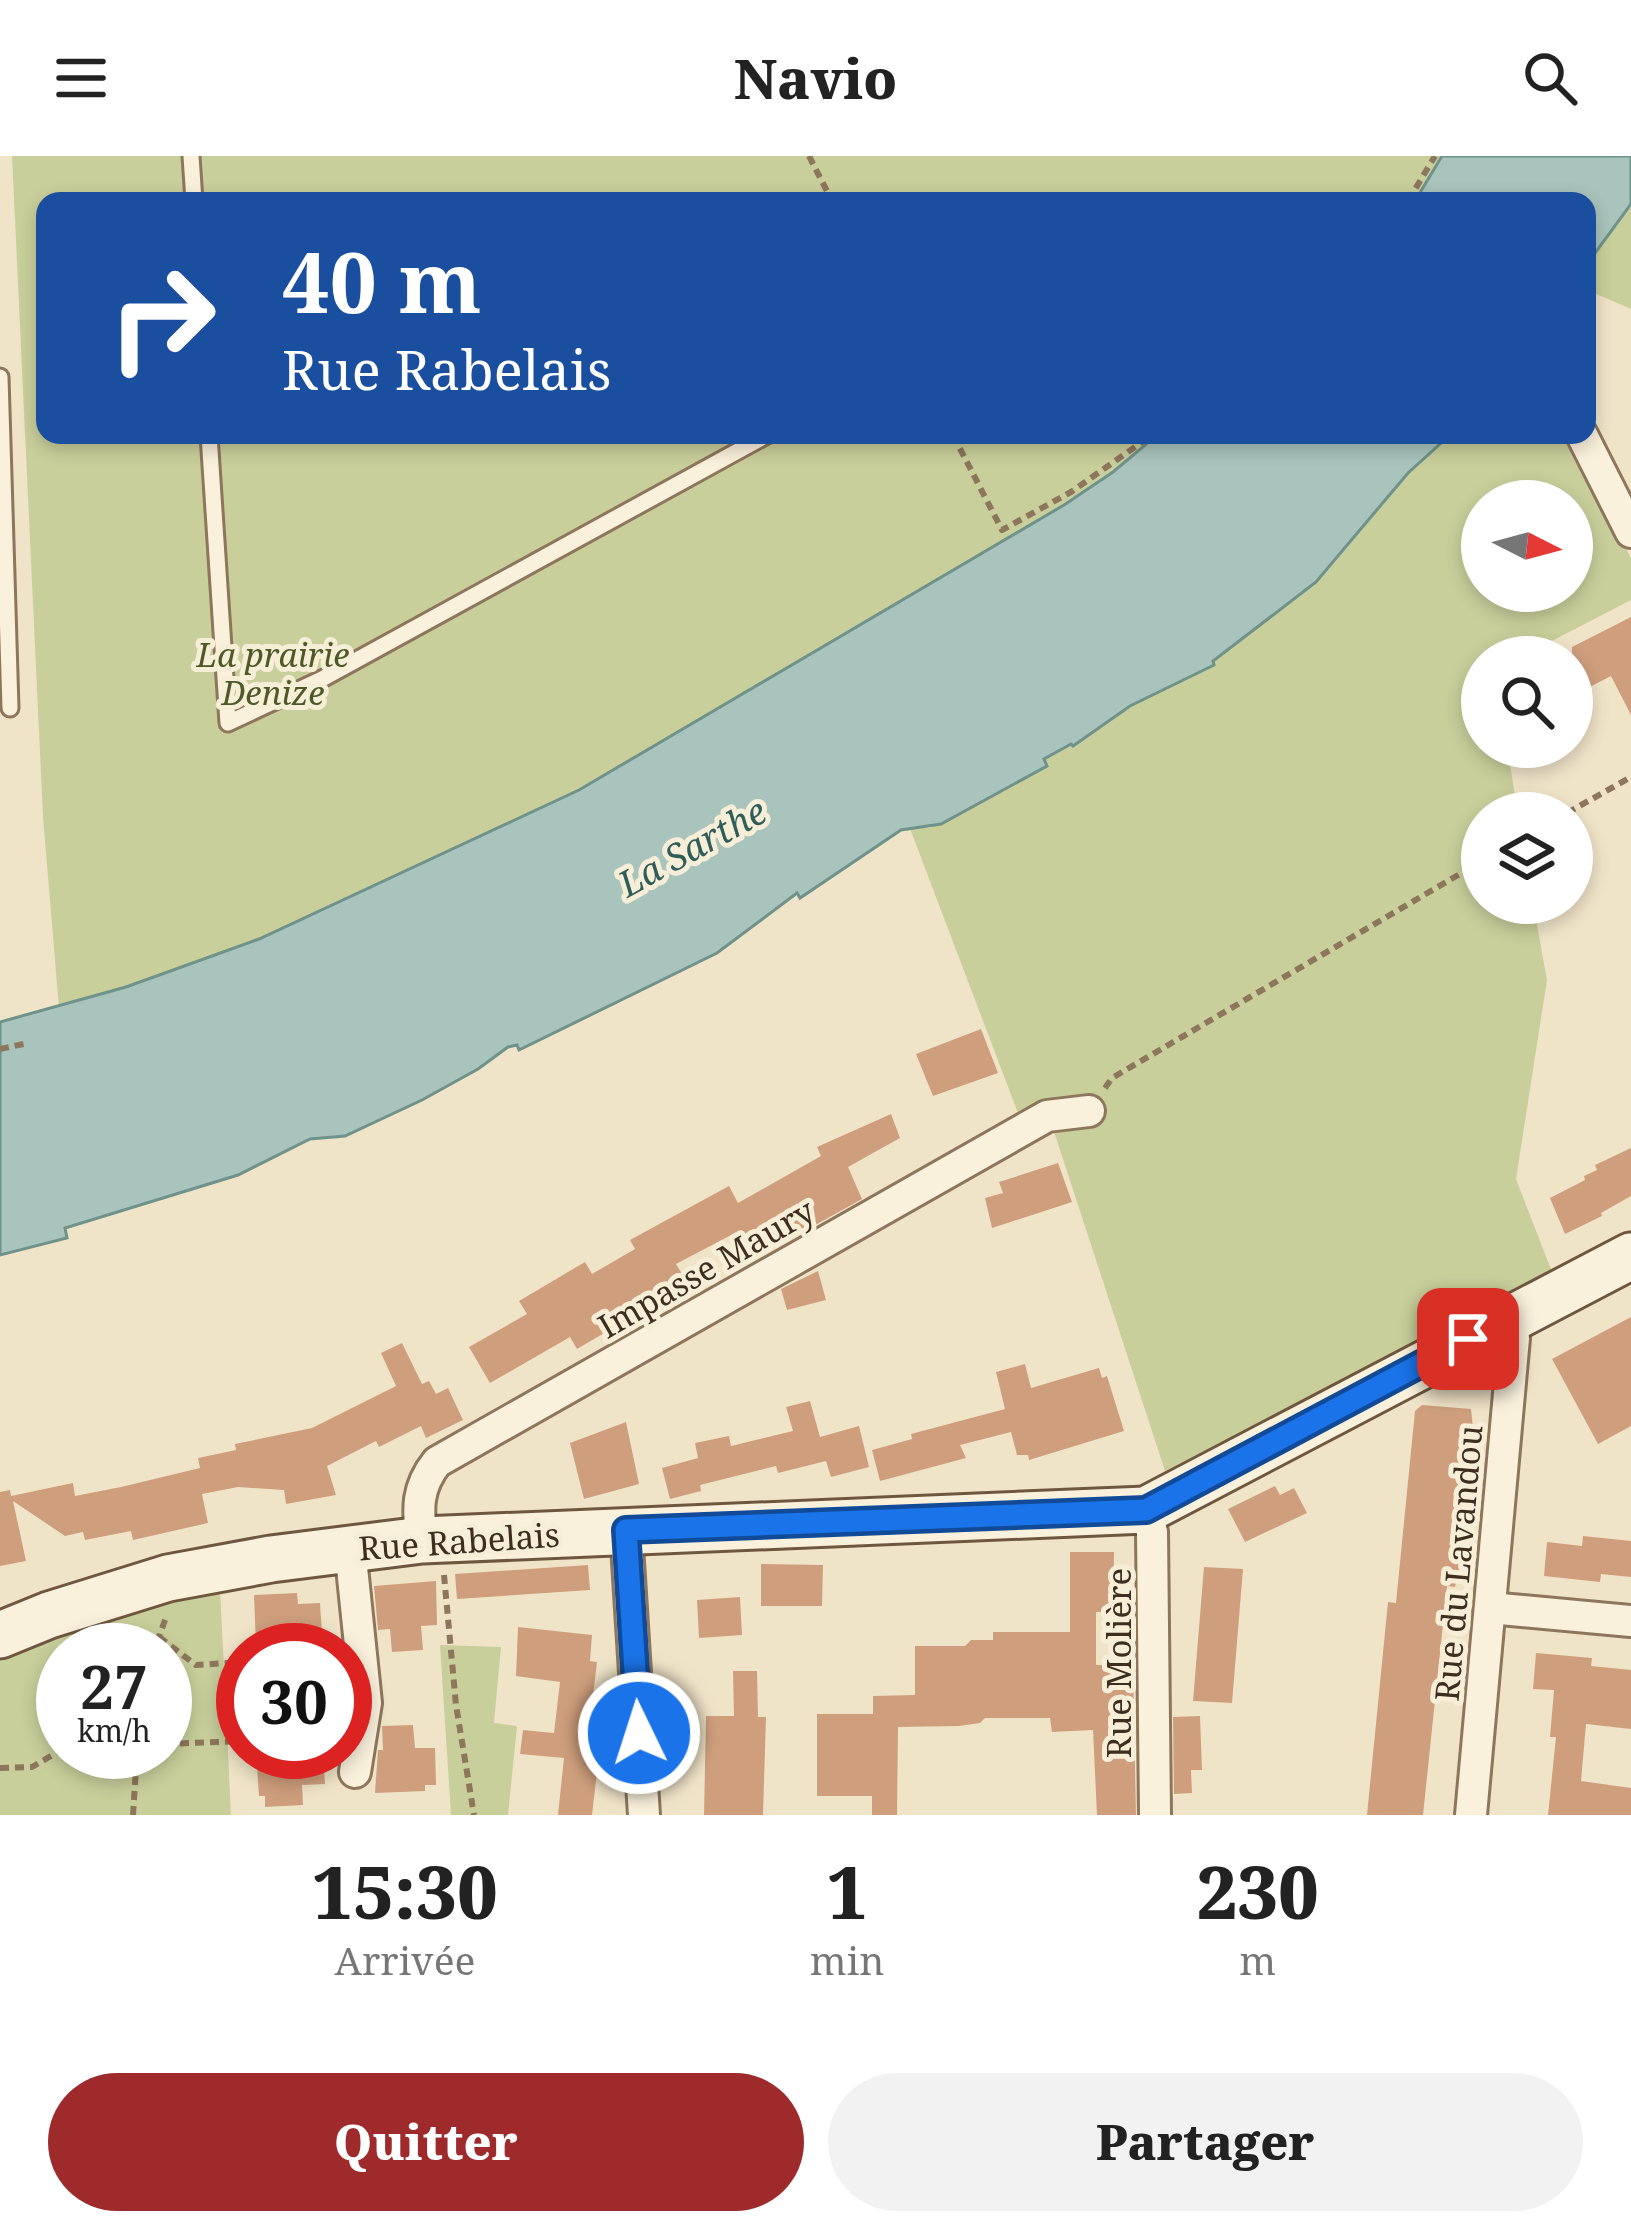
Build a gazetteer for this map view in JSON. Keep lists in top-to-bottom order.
{
  "streets": {
    "street": [
      "Impasse Maury",
      "Rue Rabelais",
      "Rue du Lavandou",
      "Rue Molière"
    ]
  },
  "crossings": [
    ["Impasse Maury", "Rue Rabelais"],
    ["Rue Rabelais", "Rue Molière"]
  ],
  "water": ["La Sarthe"],
  "parks": ["La prairie Denize"],
  "north": "right",
  "page": {
    "header": "Navio",
    "turn": ["40 m", "Rue Rabelais"],
    "speed": "27 km/h",
    "limit": "30",
    "eta": [
      "15:30",
      "Arrivée",
      "1",
      "min",
      "230",
      "m"
    ],
    "buttons": ["Quitter", "Partager"]
  }
}
